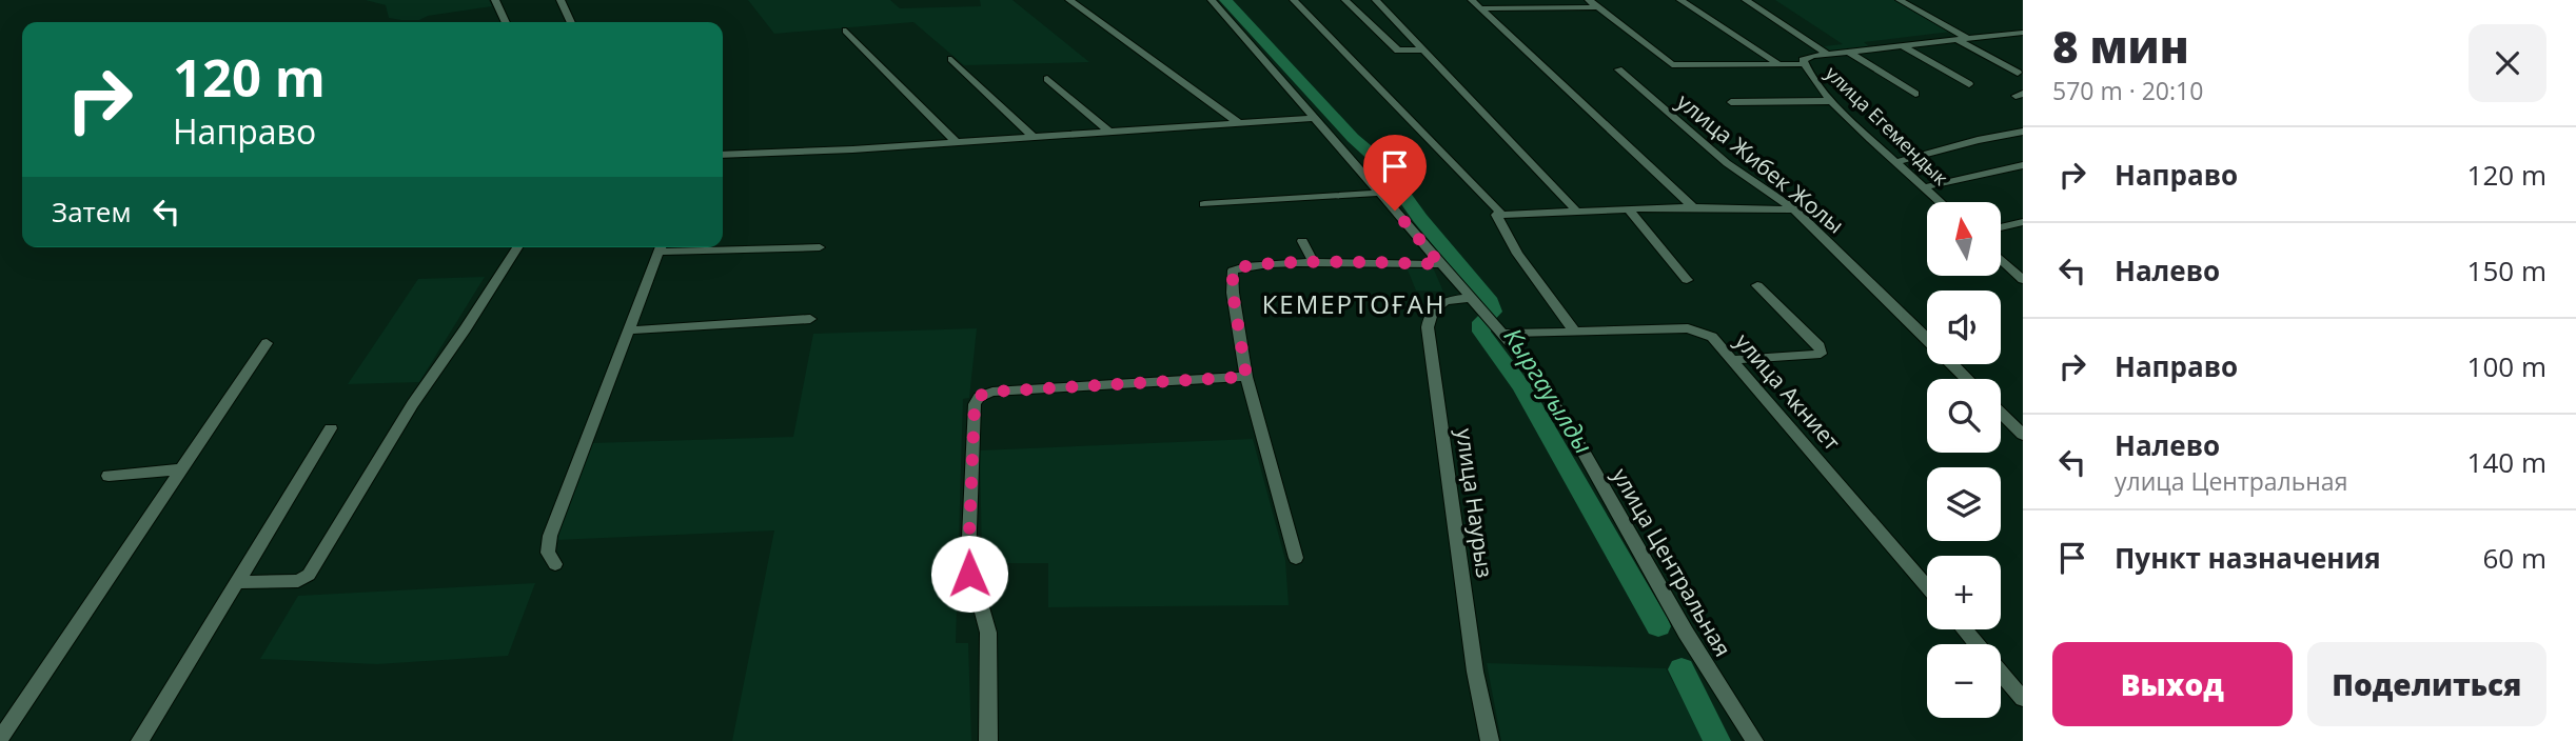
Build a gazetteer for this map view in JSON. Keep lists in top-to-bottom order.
{
  "streets": {
    "street": [
      "улица Егемендык",
      "улица Жибек Жолы",
      "улица Акниет",
      "улица Наурыз",
      "улица Центральная"
    ]
  },
  "crossings": [
    ["улица Акниет", "улица Центральная"],
    ["улица Наурыз", "улица Центральная"]
  ],
  "districts": ["КЕМЕРТОҒАН"],
  "water": ["Кыргауылды"],
  "north": "top",
  "page": {
    "heading": ["8 мин", "570 m · 20:10"],
    "turn": ["120 m", "Направо"],
    "list": [
      {
        "name": "Направо",
        "value": "120 m"
      },
      {
        "name": "Налево",
        "value": "150 m"
      },
      {
        "name": "Направо",
        "value": "100 m"
      },
      {
        "name": "Налево",
        "note": "улица Центральная",
        "value": "140 m"
      },
      {
        "name": "Пункт назначения",
        "value": "60 m"
      }
    ],
    "then": "Затем",
    "map_buttons": ["+", "−"],
    "buttons": ["Выход", "Поделиться"]
  }
}
